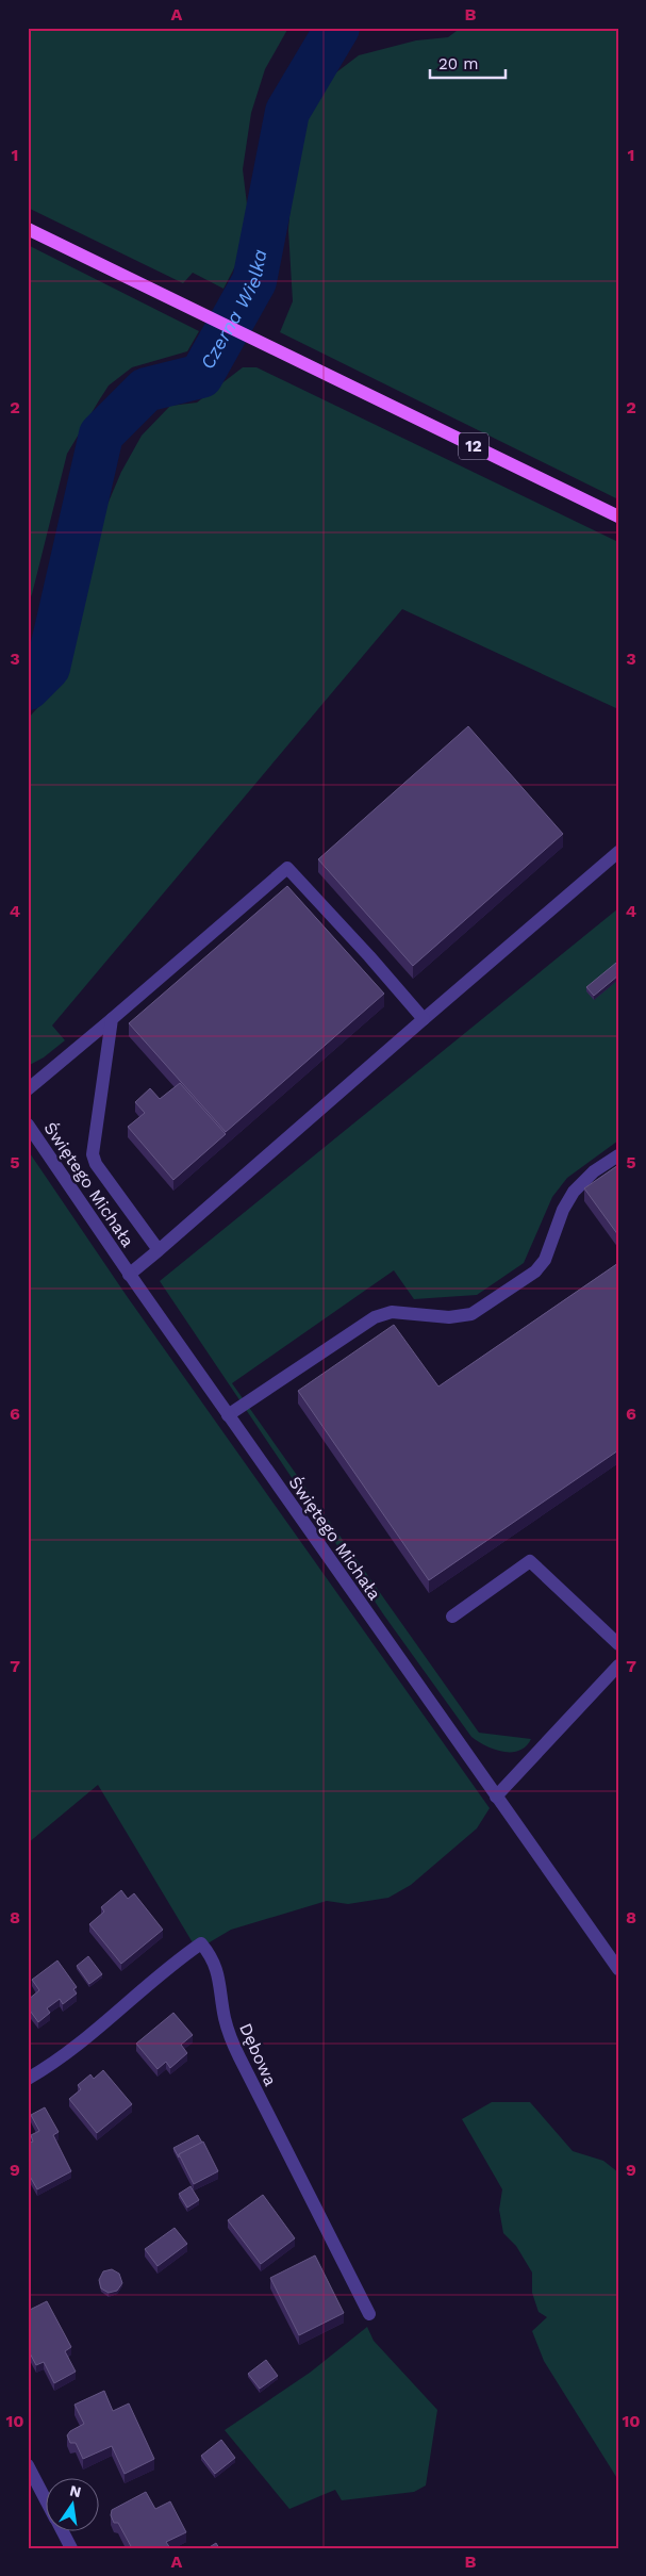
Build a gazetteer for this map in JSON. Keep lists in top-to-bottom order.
{
  "streets": {
    "main road": ["12"],
    "street": ["Świętego Michała", "Dębowa"]
  },
  "water": ["Czerna Wielka"],
  "scale_bar": "20 m",
  "north": "top",
  "grid": {
    "columns": ["A", "B"],
    "rows": [
      "1",
      "2",
      "3",
      "4",
      "5",
      "6",
      "7",
      "8",
      "9",
      "10"
    ]
  }
}
